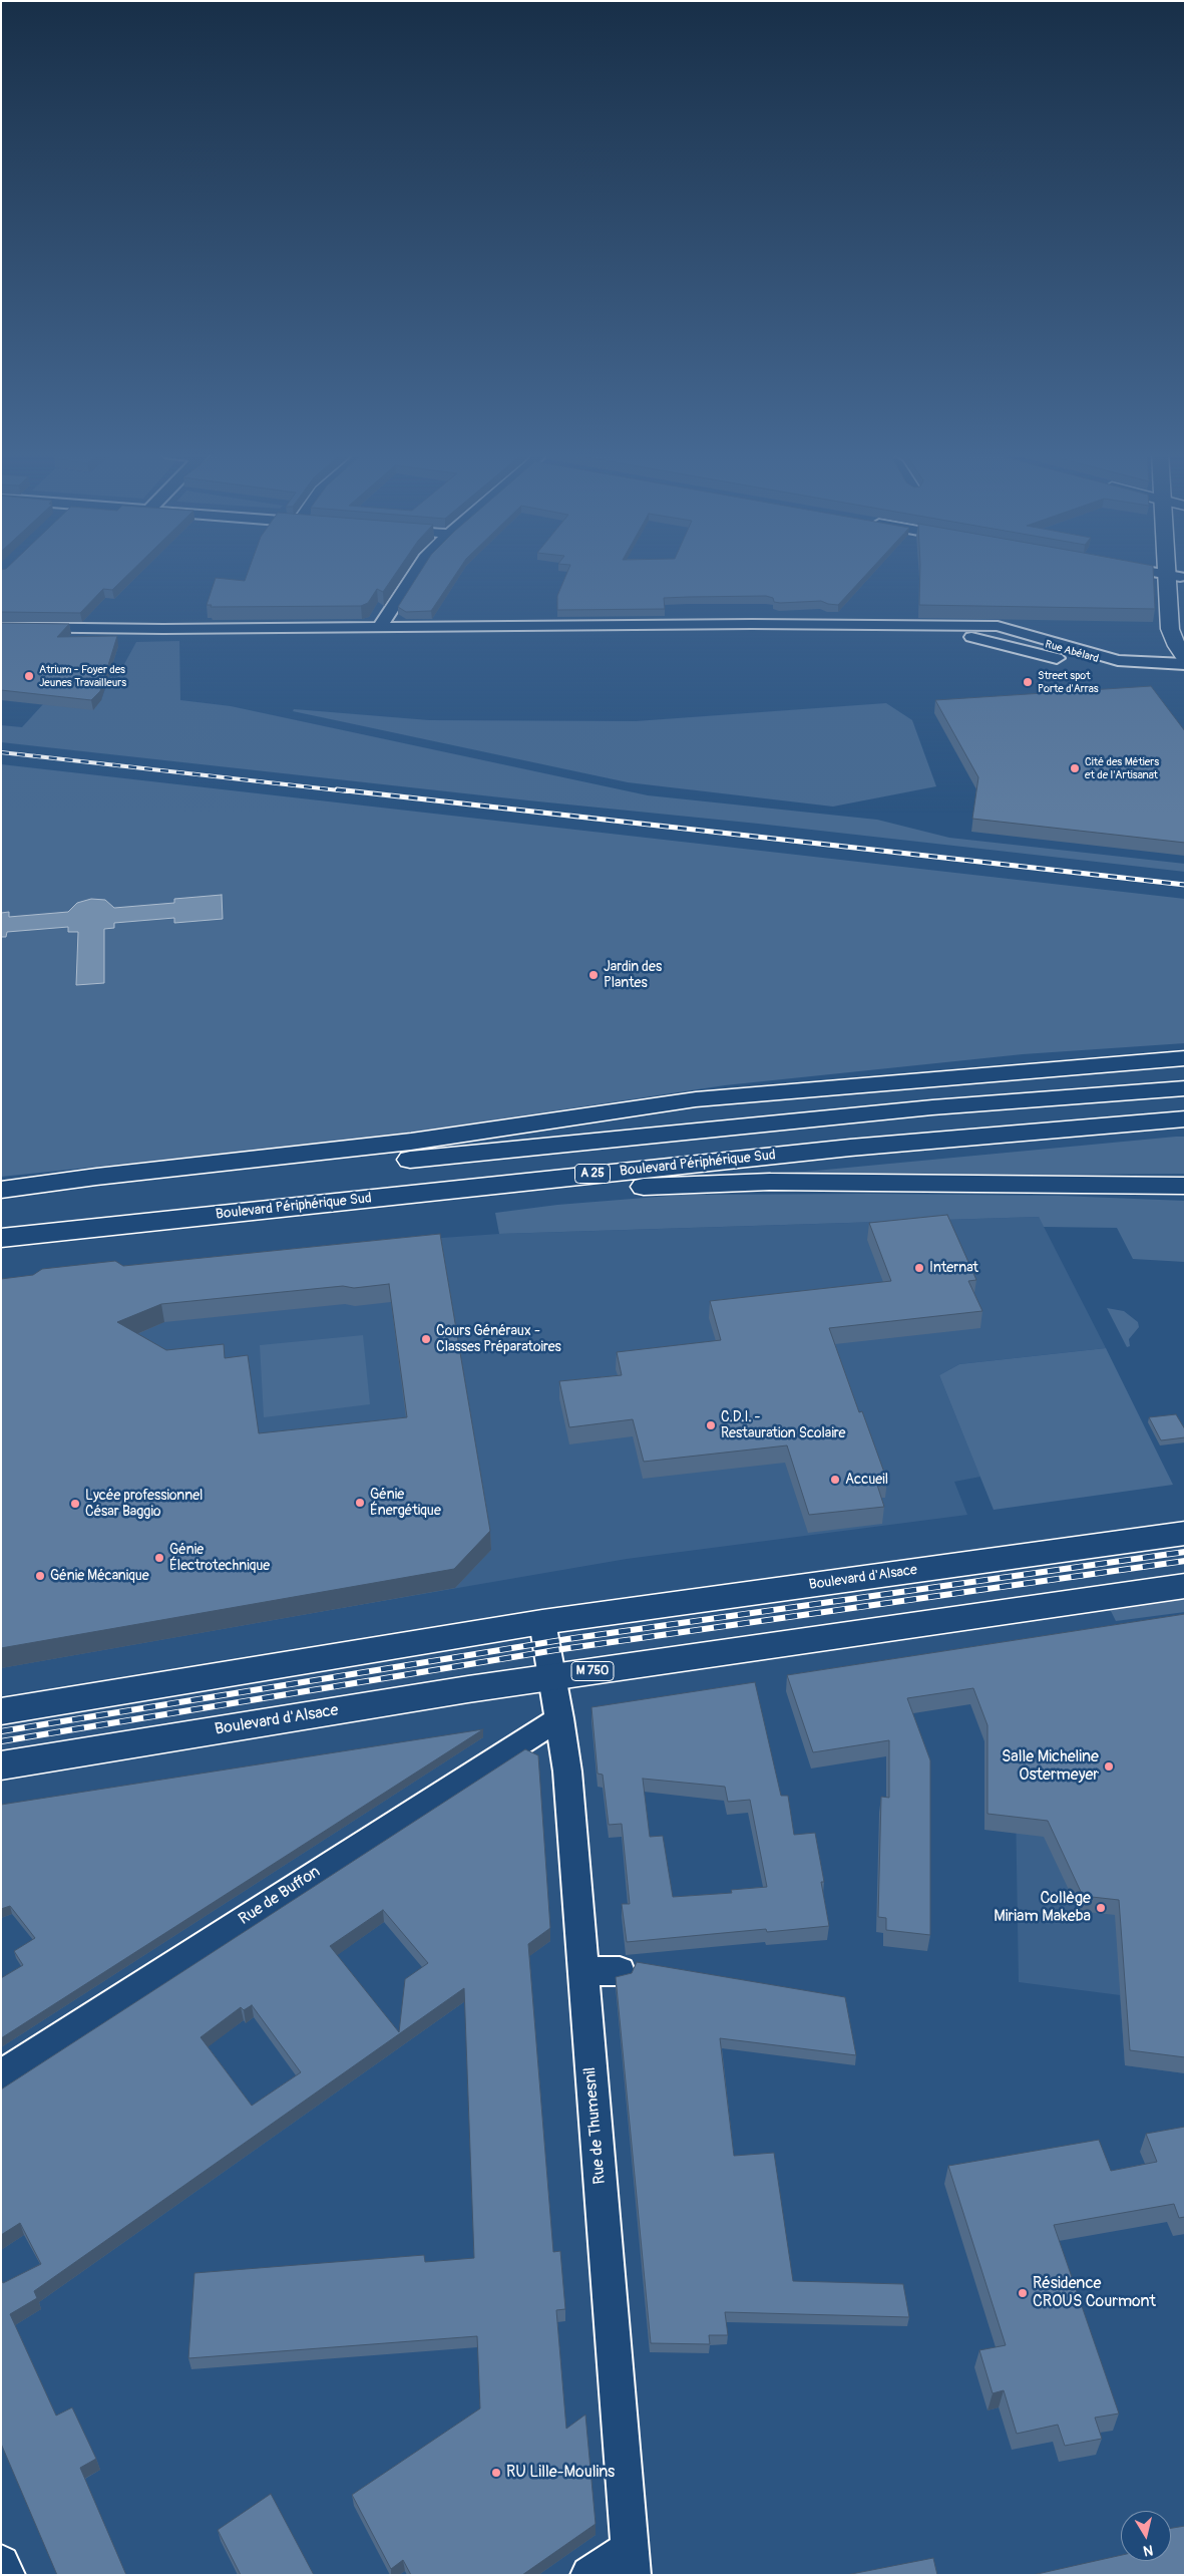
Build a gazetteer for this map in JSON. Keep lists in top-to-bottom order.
{
  "streets": {
    "main road": [
      "Boulevard Périphérique Sud",
      "A 25",
      "Boulevard d'Alsace",
      "M 750"
    ],
    "street": ["Rue Abélard", "Rue de Buffon", "Rue de Thumesnil"]
  },
  "crossings": [
    ["Boulevard d'Alsace", "Rue de Thumesnil"],
    ["Rue de Buffon", "Rue de Thumesnil"]
  ],
  "places": [
    "Atrium - Foyer des Jeunes Travailleurs",
    "Street spot Porte d'Arras",
    "Cité des Métiers et de l'Artisanat",
    "Jardin des Plantes",
    "Internat",
    "Cours Généraux - Classes Préparatoires",
    "C.D.I. - Restauration Scolaire",
    "Accueil",
    "Génie Énergétique",
    "Lycée professionnel César Baggio",
    "Génie Électrotechnique",
    "Génie Mécanique",
    "Salle Micheline Ostermeyer",
    "Collège Miriam Makeba",
    "Résidence CROUS Courmont",
    "RU Lille-Moulins"
  ],
  "north": "bottom"
}
